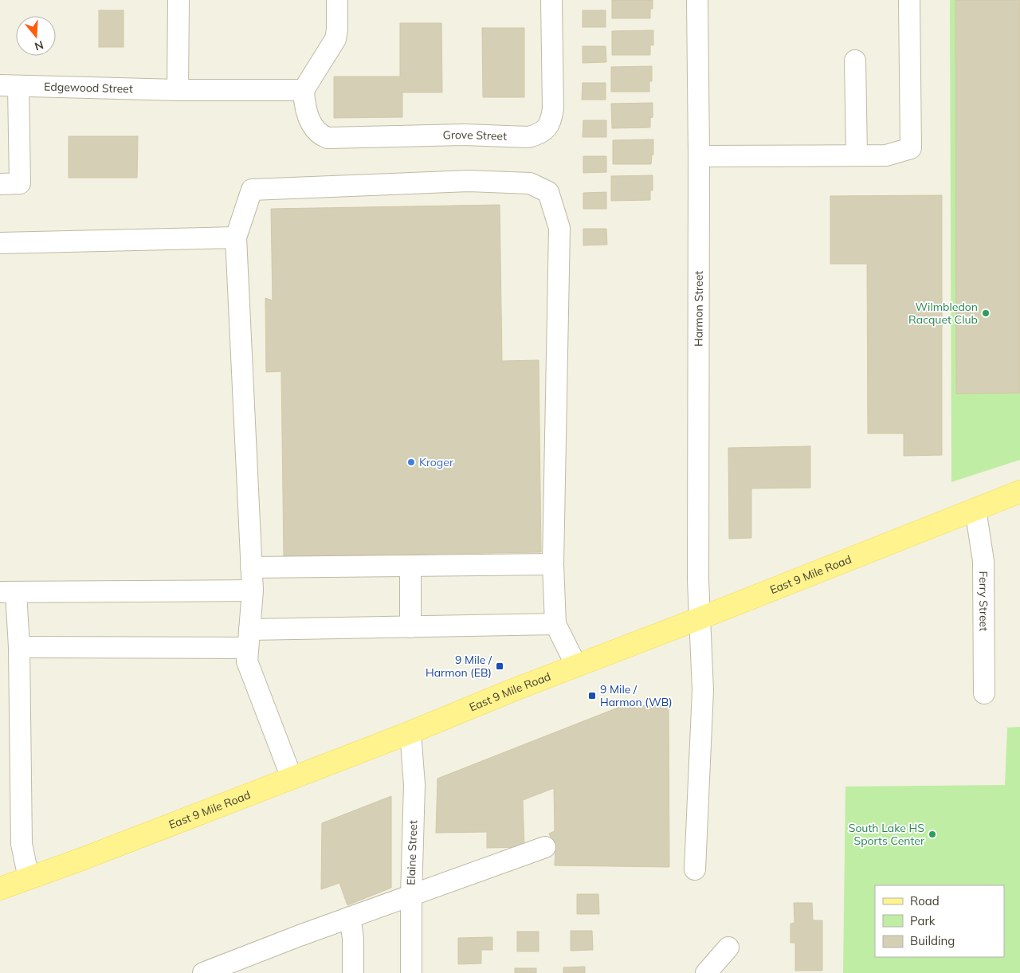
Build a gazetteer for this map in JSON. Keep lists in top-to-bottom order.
{
  "streets": {
    "main road": ["East 9 Mile Road"],
    "street": [
      "Edgewood Street",
      "Grove Street",
      "Harmon Street",
      "Ferry Street",
      "Elaine Street"
    ]
  },
  "crossings": [
    ["Harmon Street", "East 9 Mile Road"],
    ["East 9 Mile Road", "Ferry Street"],
    ["East 9 Mile Road", "Elaine Street"]
  ],
  "places": {
    "other": ["Wilmbledon Racquet Club", "Kroger", "South Lake HS Sports Center"],
    "transit": ["9 Mile / Harmon (EB)", "9 Mile / Harmon (WB)"]
  },
  "legend": ["Road", "Park", "Building"],
  "north": "bottom"
}
